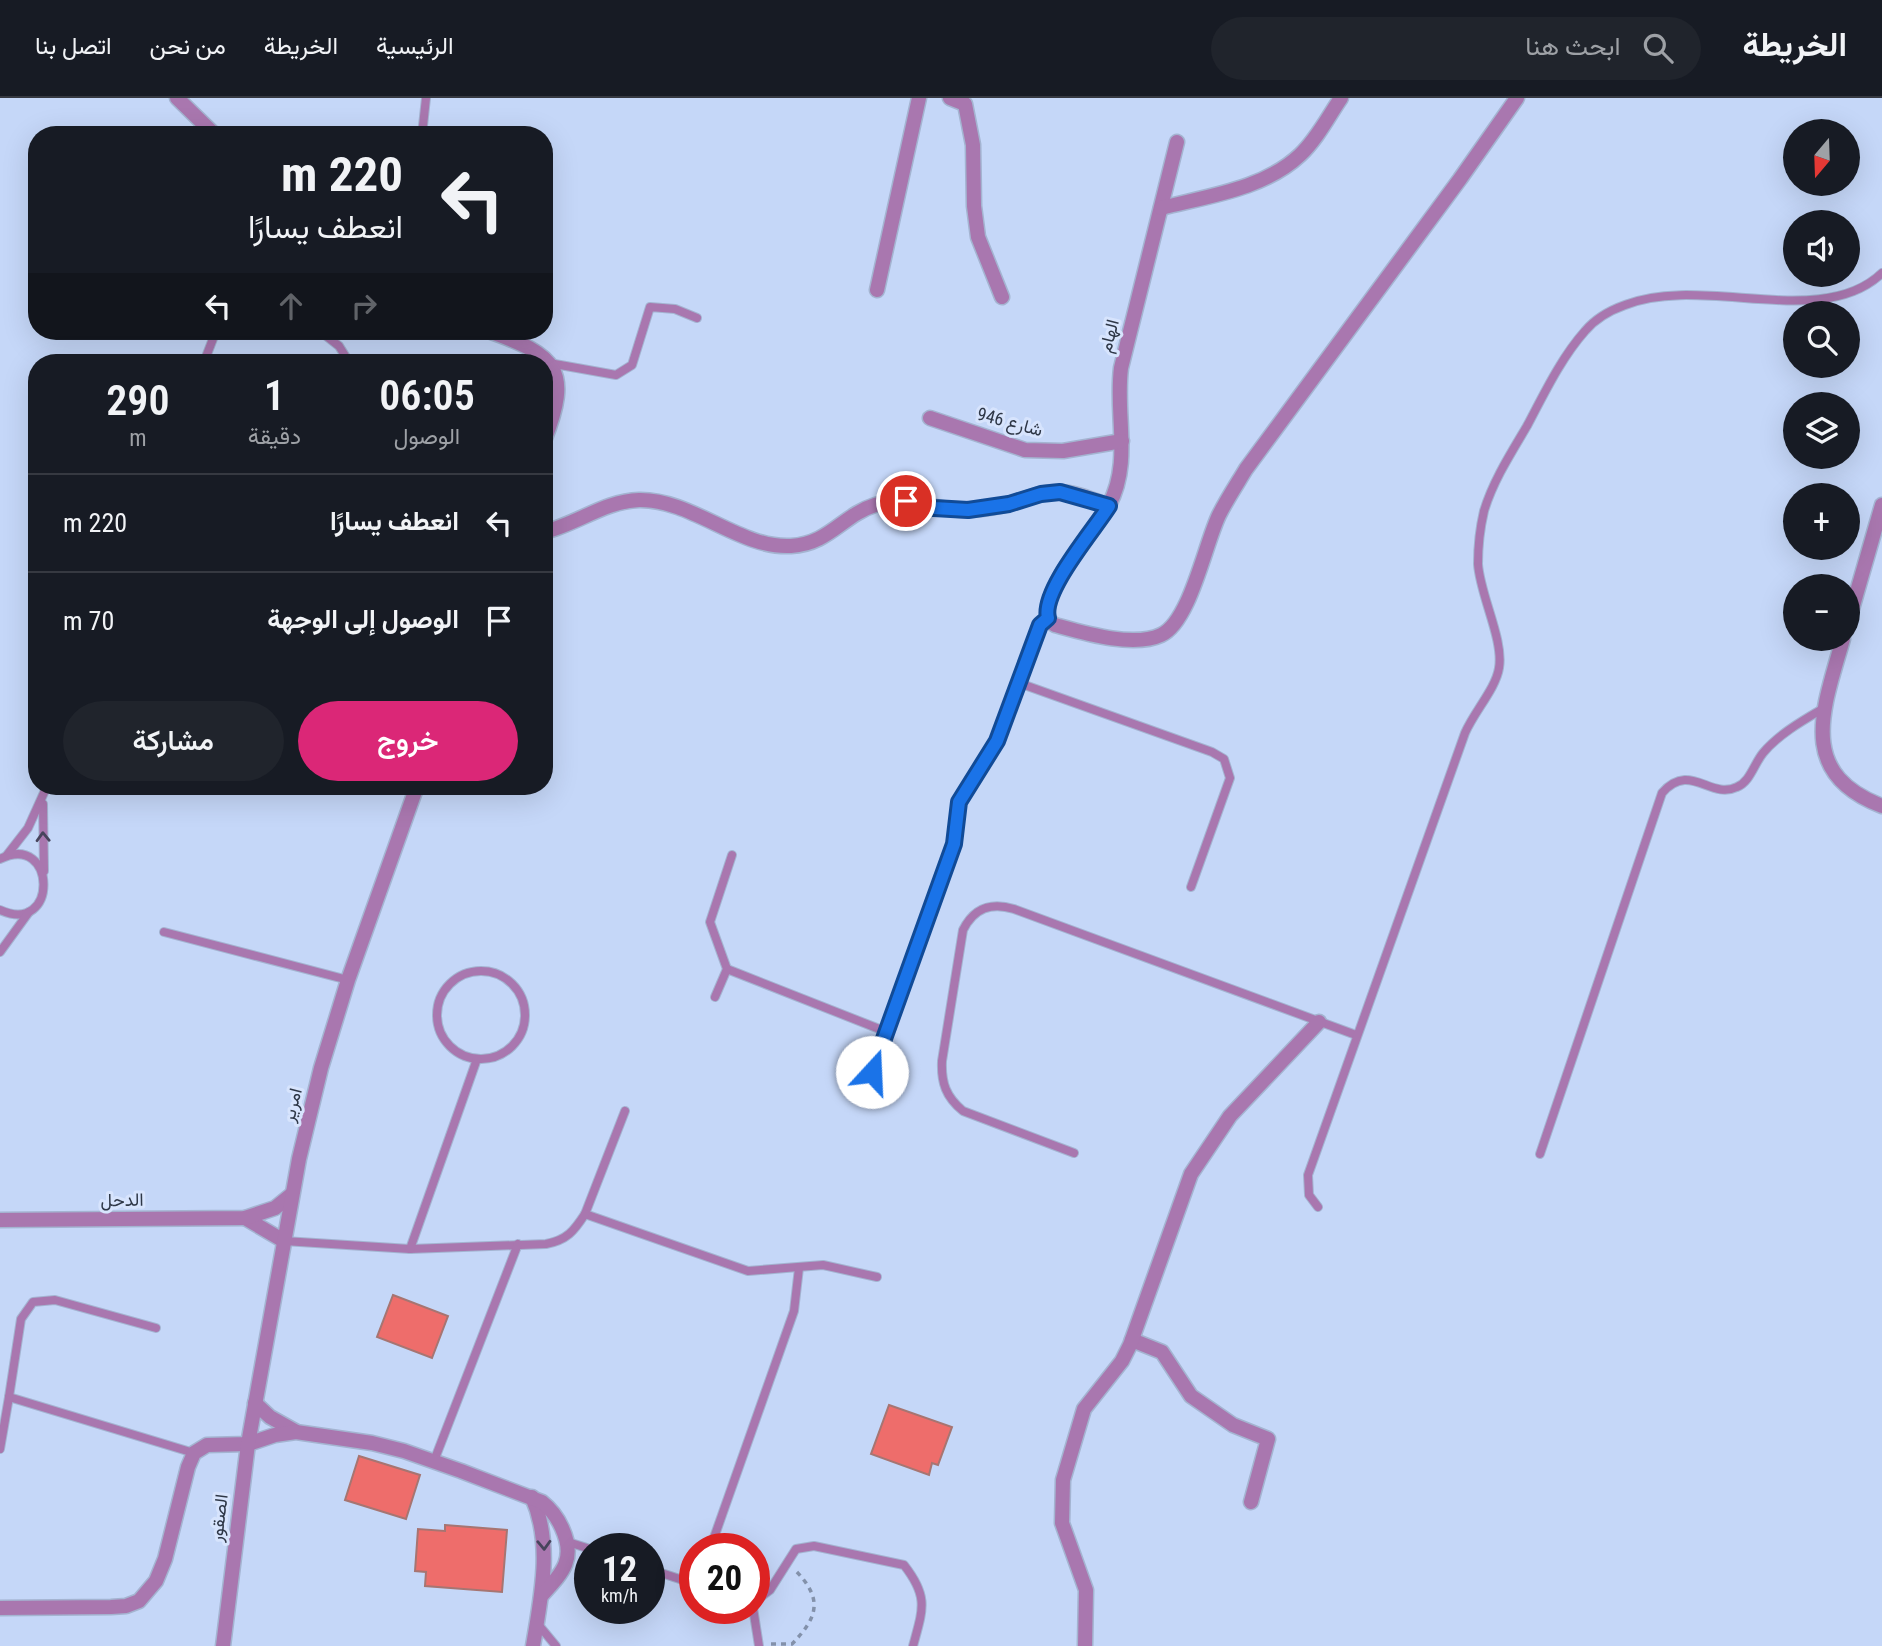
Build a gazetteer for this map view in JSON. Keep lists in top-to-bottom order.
{
  "streets": {
    "street": [
      "الهام",
      "شارع 946",
      "امرير",
      "الدحل",
      "الصقور"
    ]
  },
  "crossings": [
    ["الهام", "شارع 946"],
    ["امرير", "الصقور"]
  ],
  "north": "bottom",
  "page": {
    "header": "الخريطة",
    "search": "ابحث هنا",
    "nav": [
      "الرئيسية",
      "الخريطة",
      "من نحن",
      "اتصل بنا"
    ],
    "map_buttons": ["+", "−"],
    "turn": ["220 m", "انعطف يسارًا"],
    "eta": [
      "06:05",
      "الوصول",
      "1",
      "دقيقة",
      "290",
      "m"
    ],
    "list": [
      {
        "name": "انعطف يسارًا",
        "value": "220 m"
      },
      {
        "name": "الوصول إلى الوجهة",
        "value": "70 m"
      }
    ],
    "buttons": ["خروج", "مشاركة"],
    "speed": "12 km/h",
    "limit": "20"
  }
}
